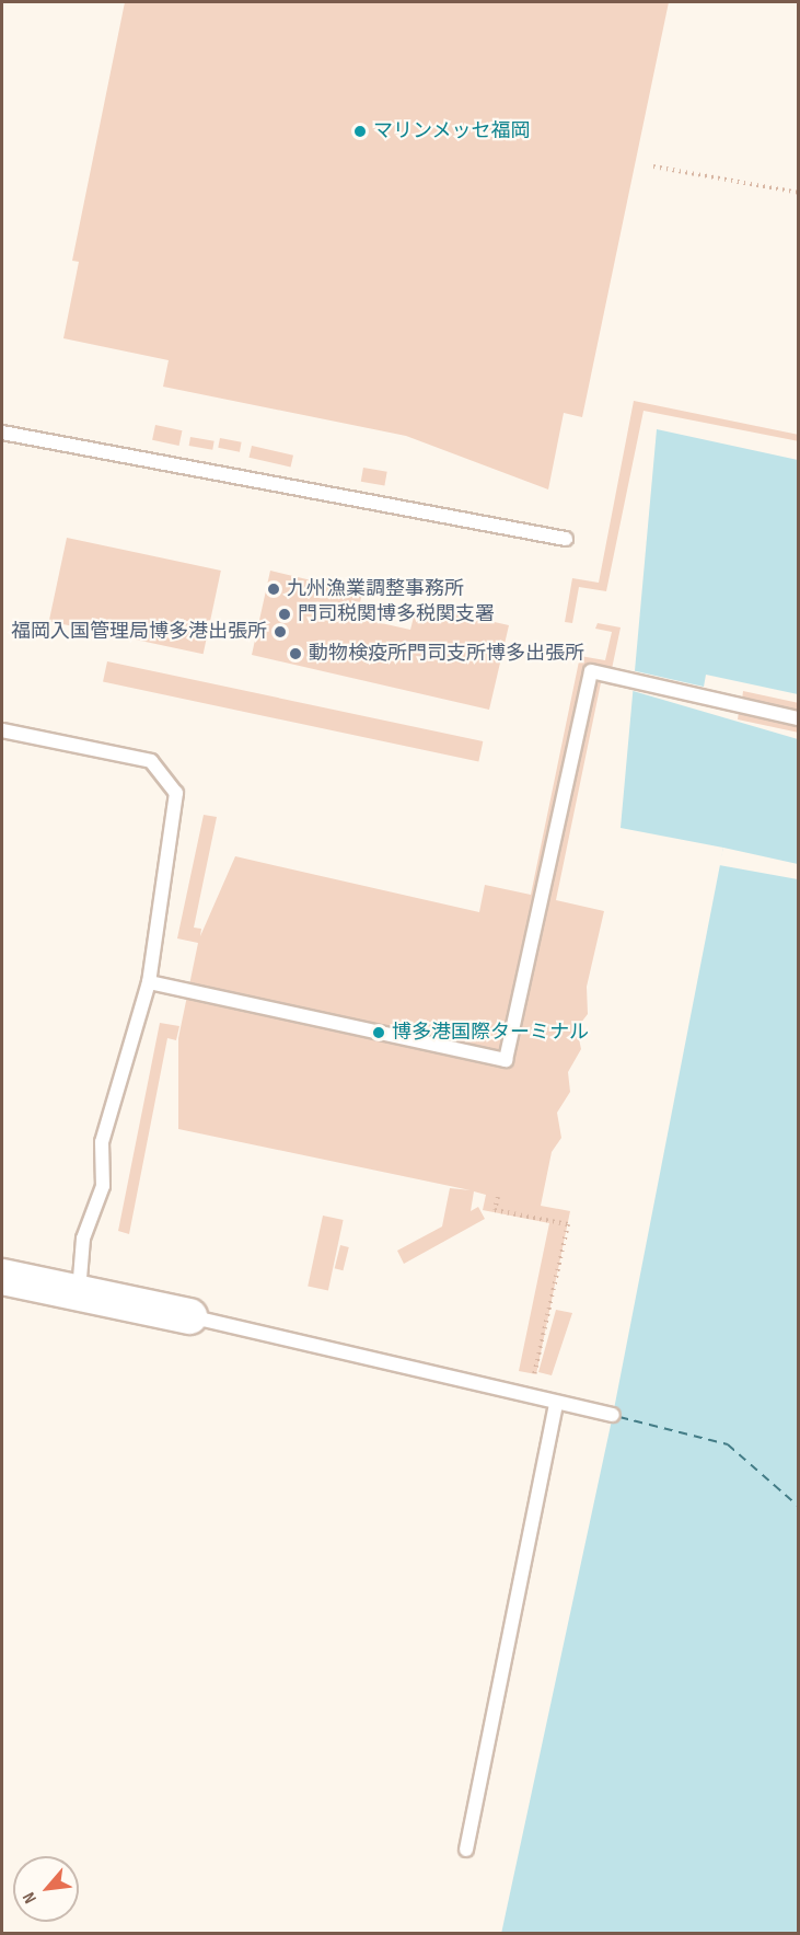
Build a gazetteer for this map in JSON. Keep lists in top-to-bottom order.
{
  "places": [
    "マリンメッセ福岡",
    "九州漁業調整事務所",
    "門司税関博多税関支署",
    "福岡入国管理局博多港出張所",
    "動物検疫所門司支所博多出張所",
    "博多港国際ターミナル"
  ],
  "north": "bottom left"
}
